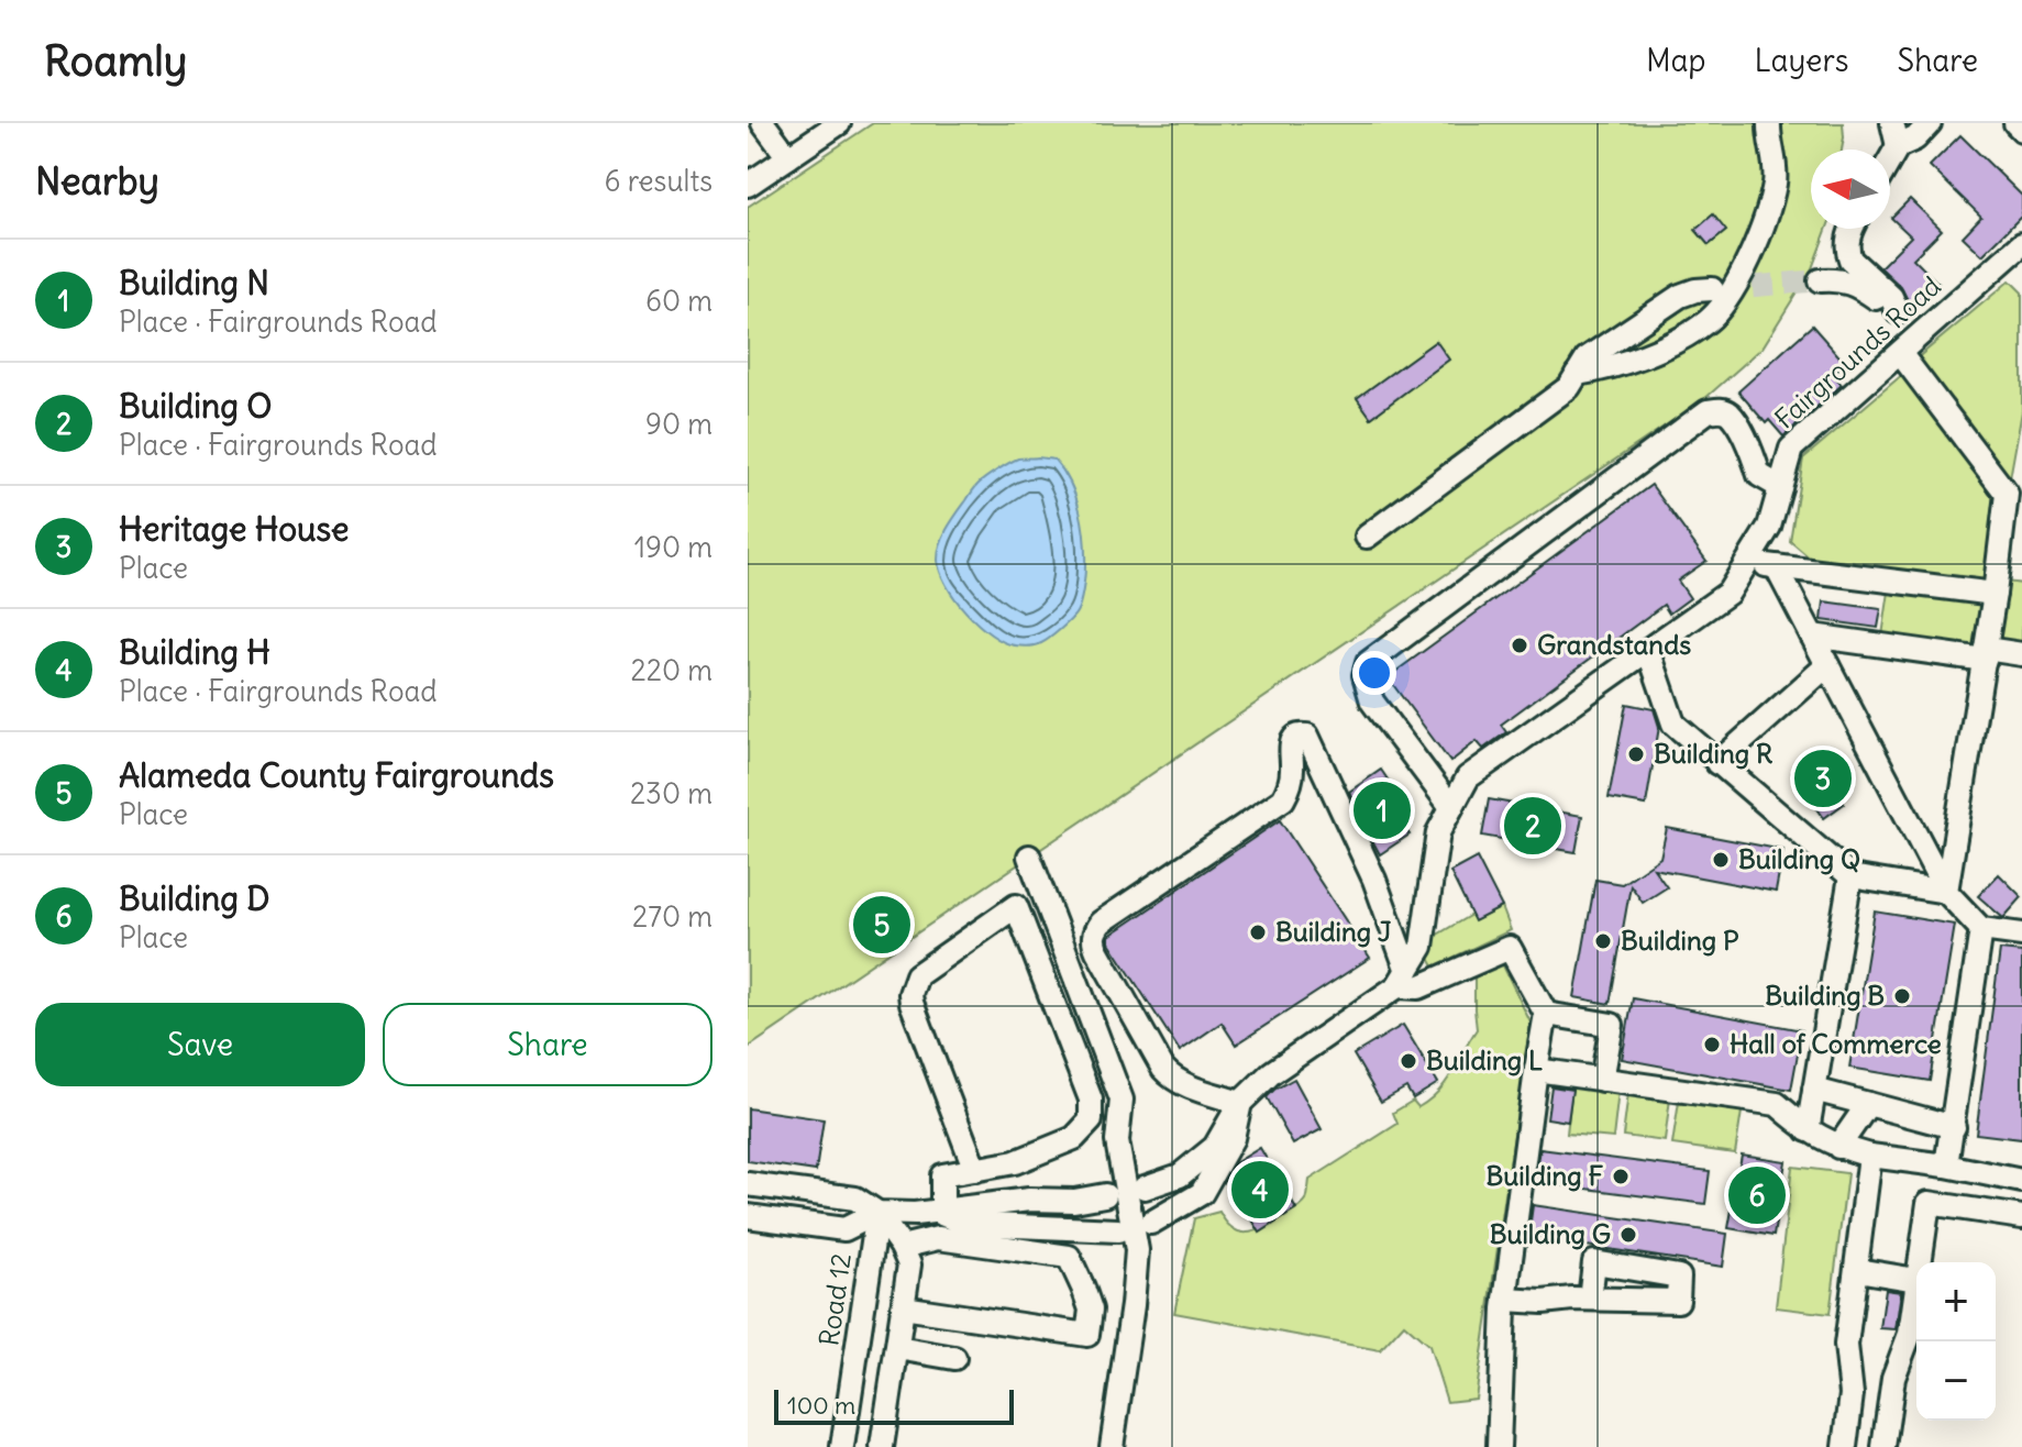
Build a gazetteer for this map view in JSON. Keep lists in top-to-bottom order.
{
  "streets": {
    "street": ["Fairgrounds Road", "Road 12"]
  },
  "places": [
    "Grandstands",
    "Building R",
    "Building Q",
    "Building J",
    "Building P",
    "Building B",
    "Hall of Commerce",
    "Building L",
    "Building F",
    "Building G"
  ],
  "scale_bar": "100 m",
  "north": "left",
  "page": {
    "header": "Roamly",
    "nav": ["Map", "Layers", "Share"],
    "heading": ["Nearby", "6 results"],
    "list": [
      {
        "mark": "1",
        "name": "Building N",
        "note": "Place · Fairgrounds Road",
        "value": "60 m"
      },
      {
        "mark": "2",
        "name": "Building O",
        "note": "Place · Fairgrounds Road",
        "value": "90 m"
      },
      {
        "mark": "3",
        "name": "Heritage House",
        "note": "Place",
        "value": "190 m"
      },
      {
        "mark": "4",
        "name": "Building H",
        "note": "Place · Fairgrounds Road",
        "value": "220 m"
      },
      {
        "mark": "5",
        "name": "Alameda County Fairgrounds",
        "note": "Place",
        "value": "230 m"
      },
      {
        "mark": "6",
        "name": "Building D",
        "note": "Place",
        "value": "270 m"
      }
    ],
    "pins": [
      "3",
      "1",
      "2",
      "5",
      "4",
      "6"
    ],
    "buttons": ["Save", "Share"],
    "map_buttons": ["+", "−"],
    "scale": "100 m"
  }
}
